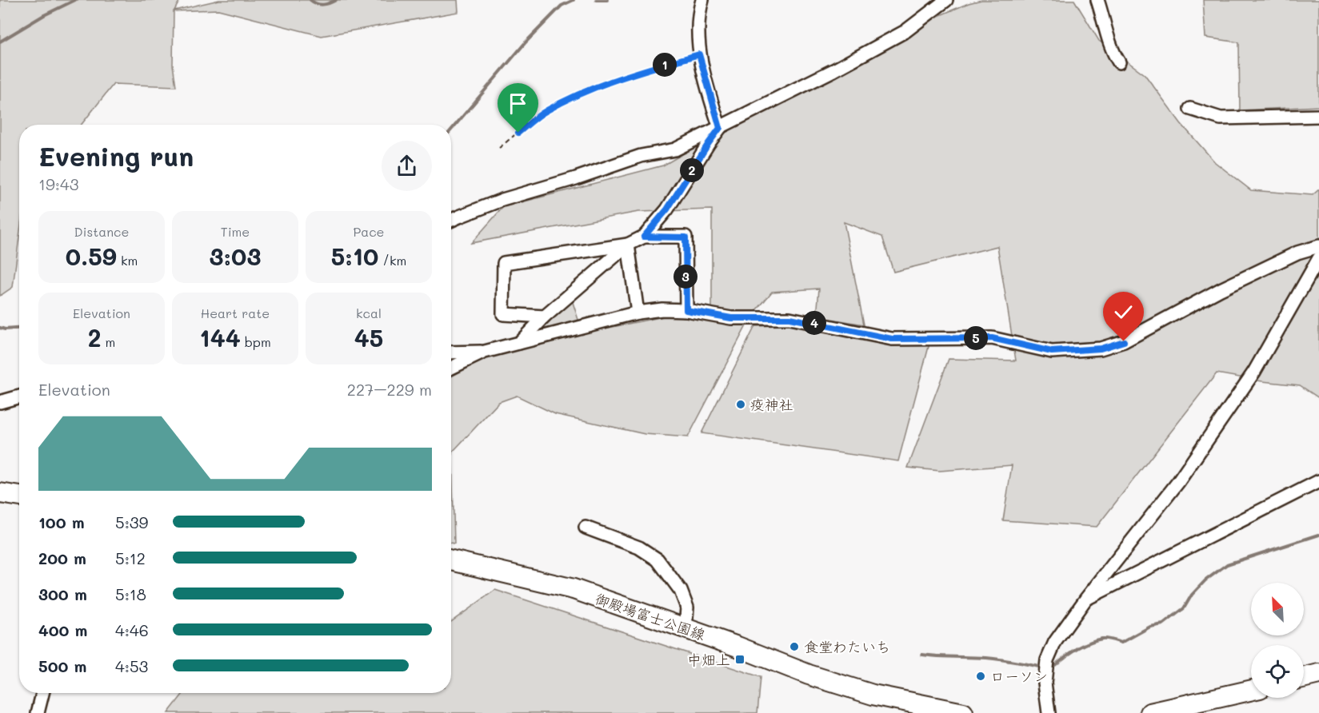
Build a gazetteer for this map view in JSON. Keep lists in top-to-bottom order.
{
  "streets": {
    "main road": ["御殿場富士公園線"]
  },
  "places": {
    "other": ["疫神社", "食堂わたいち", "ローソン"],
    "transit": ["中畑上"]
  },
  "north": "top left",
  "page": {
    "pins": [
      "1",
      "2",
      "3",
      "4",
      "5"
    ],
    "heading": ["Evening run", "19:43"],
    "stats": [
      ["Distance", "0.59 km"],
      ["Time", "3:03"],
      ["Pace", "5:10 /km"],
      ["Elevation", "2 m"],
      ["Heart rate", "144 bpm"],
      ["kcal", "45"]
    ],
    "chart": ["Elevation", "227–229 m"],
    "list": [
      {
        "name": "100 m",
        "note": "5:39"
      },
      {
        "name": "200 m",
        "note": "5:12"
      },
      {
        "name": "300 m",
        "note": "5:18"
      },
      {
        "name": "400 m",
        "note": "4:46"
      },
      {
        "name": "500 m",
        "note": "4:53"
      }
    ]
  }
}
